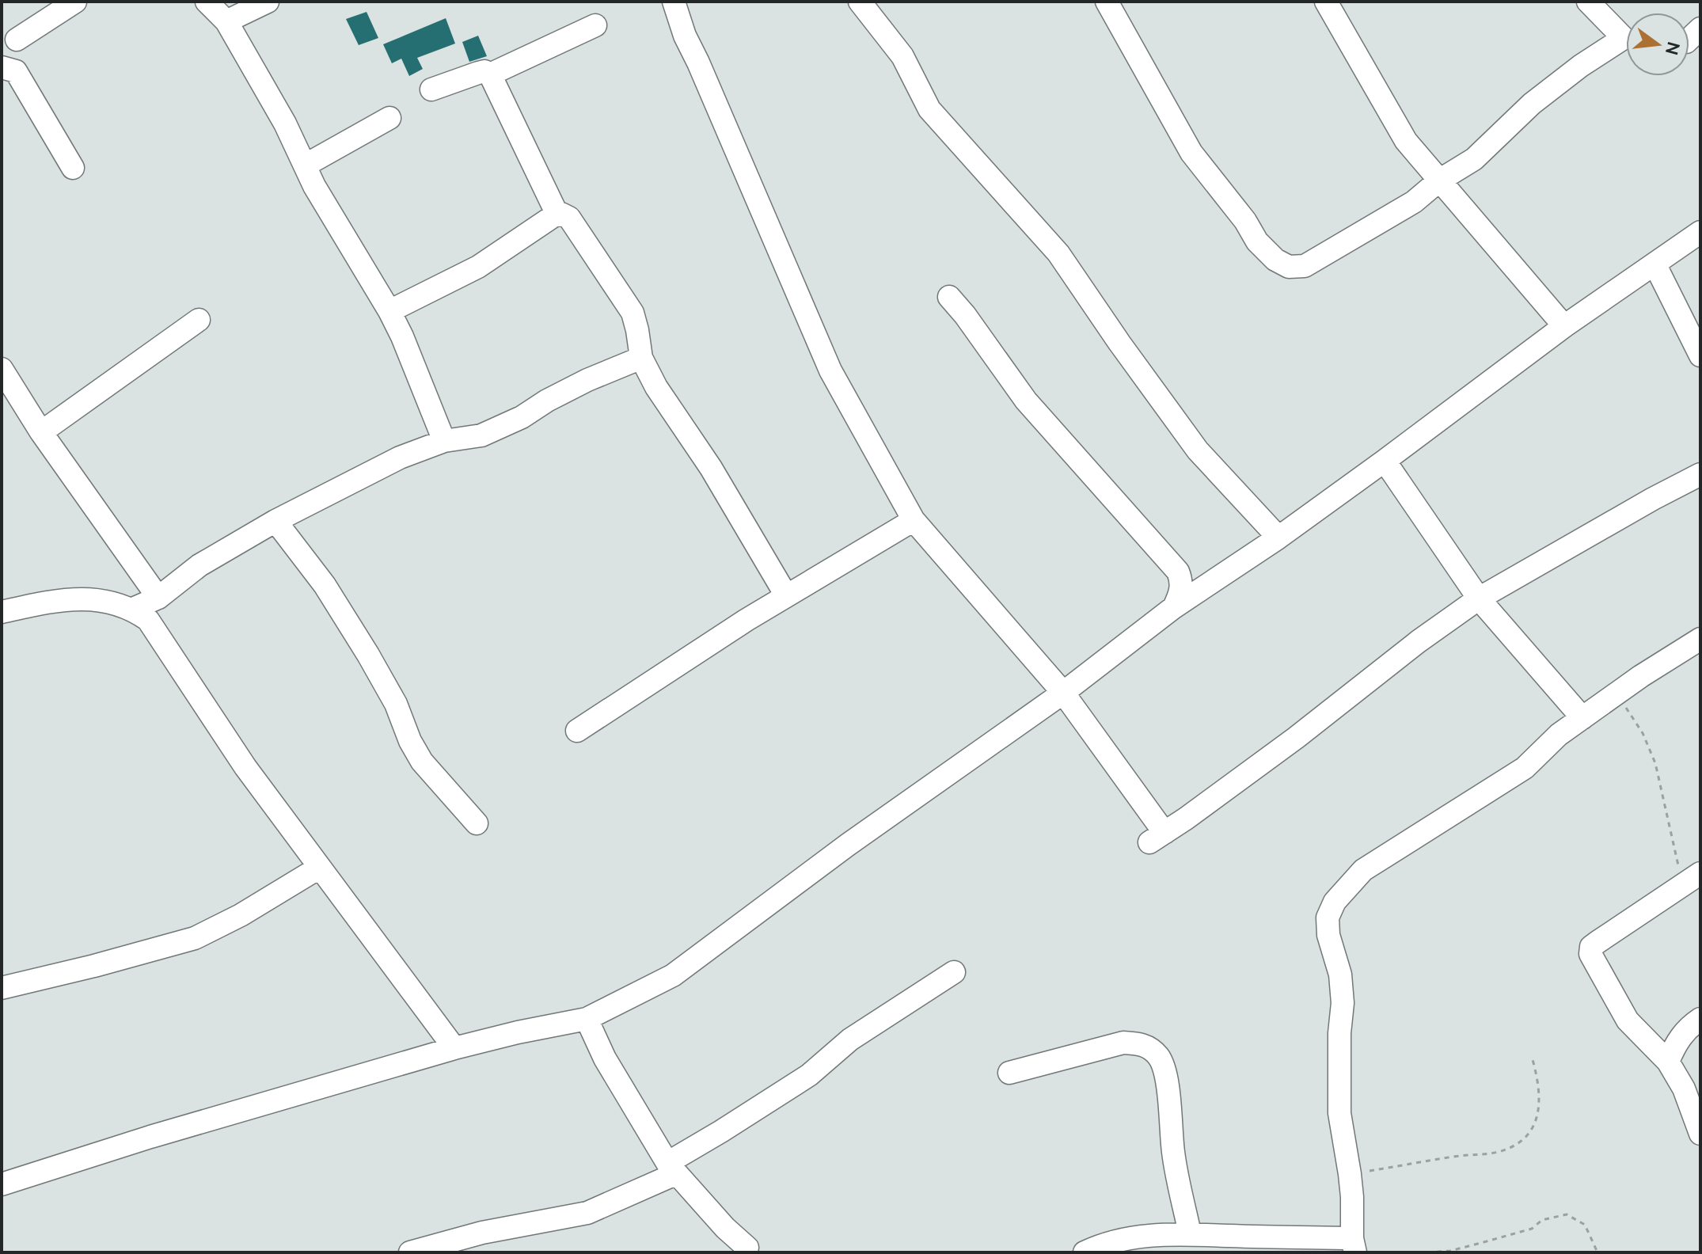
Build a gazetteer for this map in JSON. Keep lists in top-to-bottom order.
{
  "north": "right"
}
